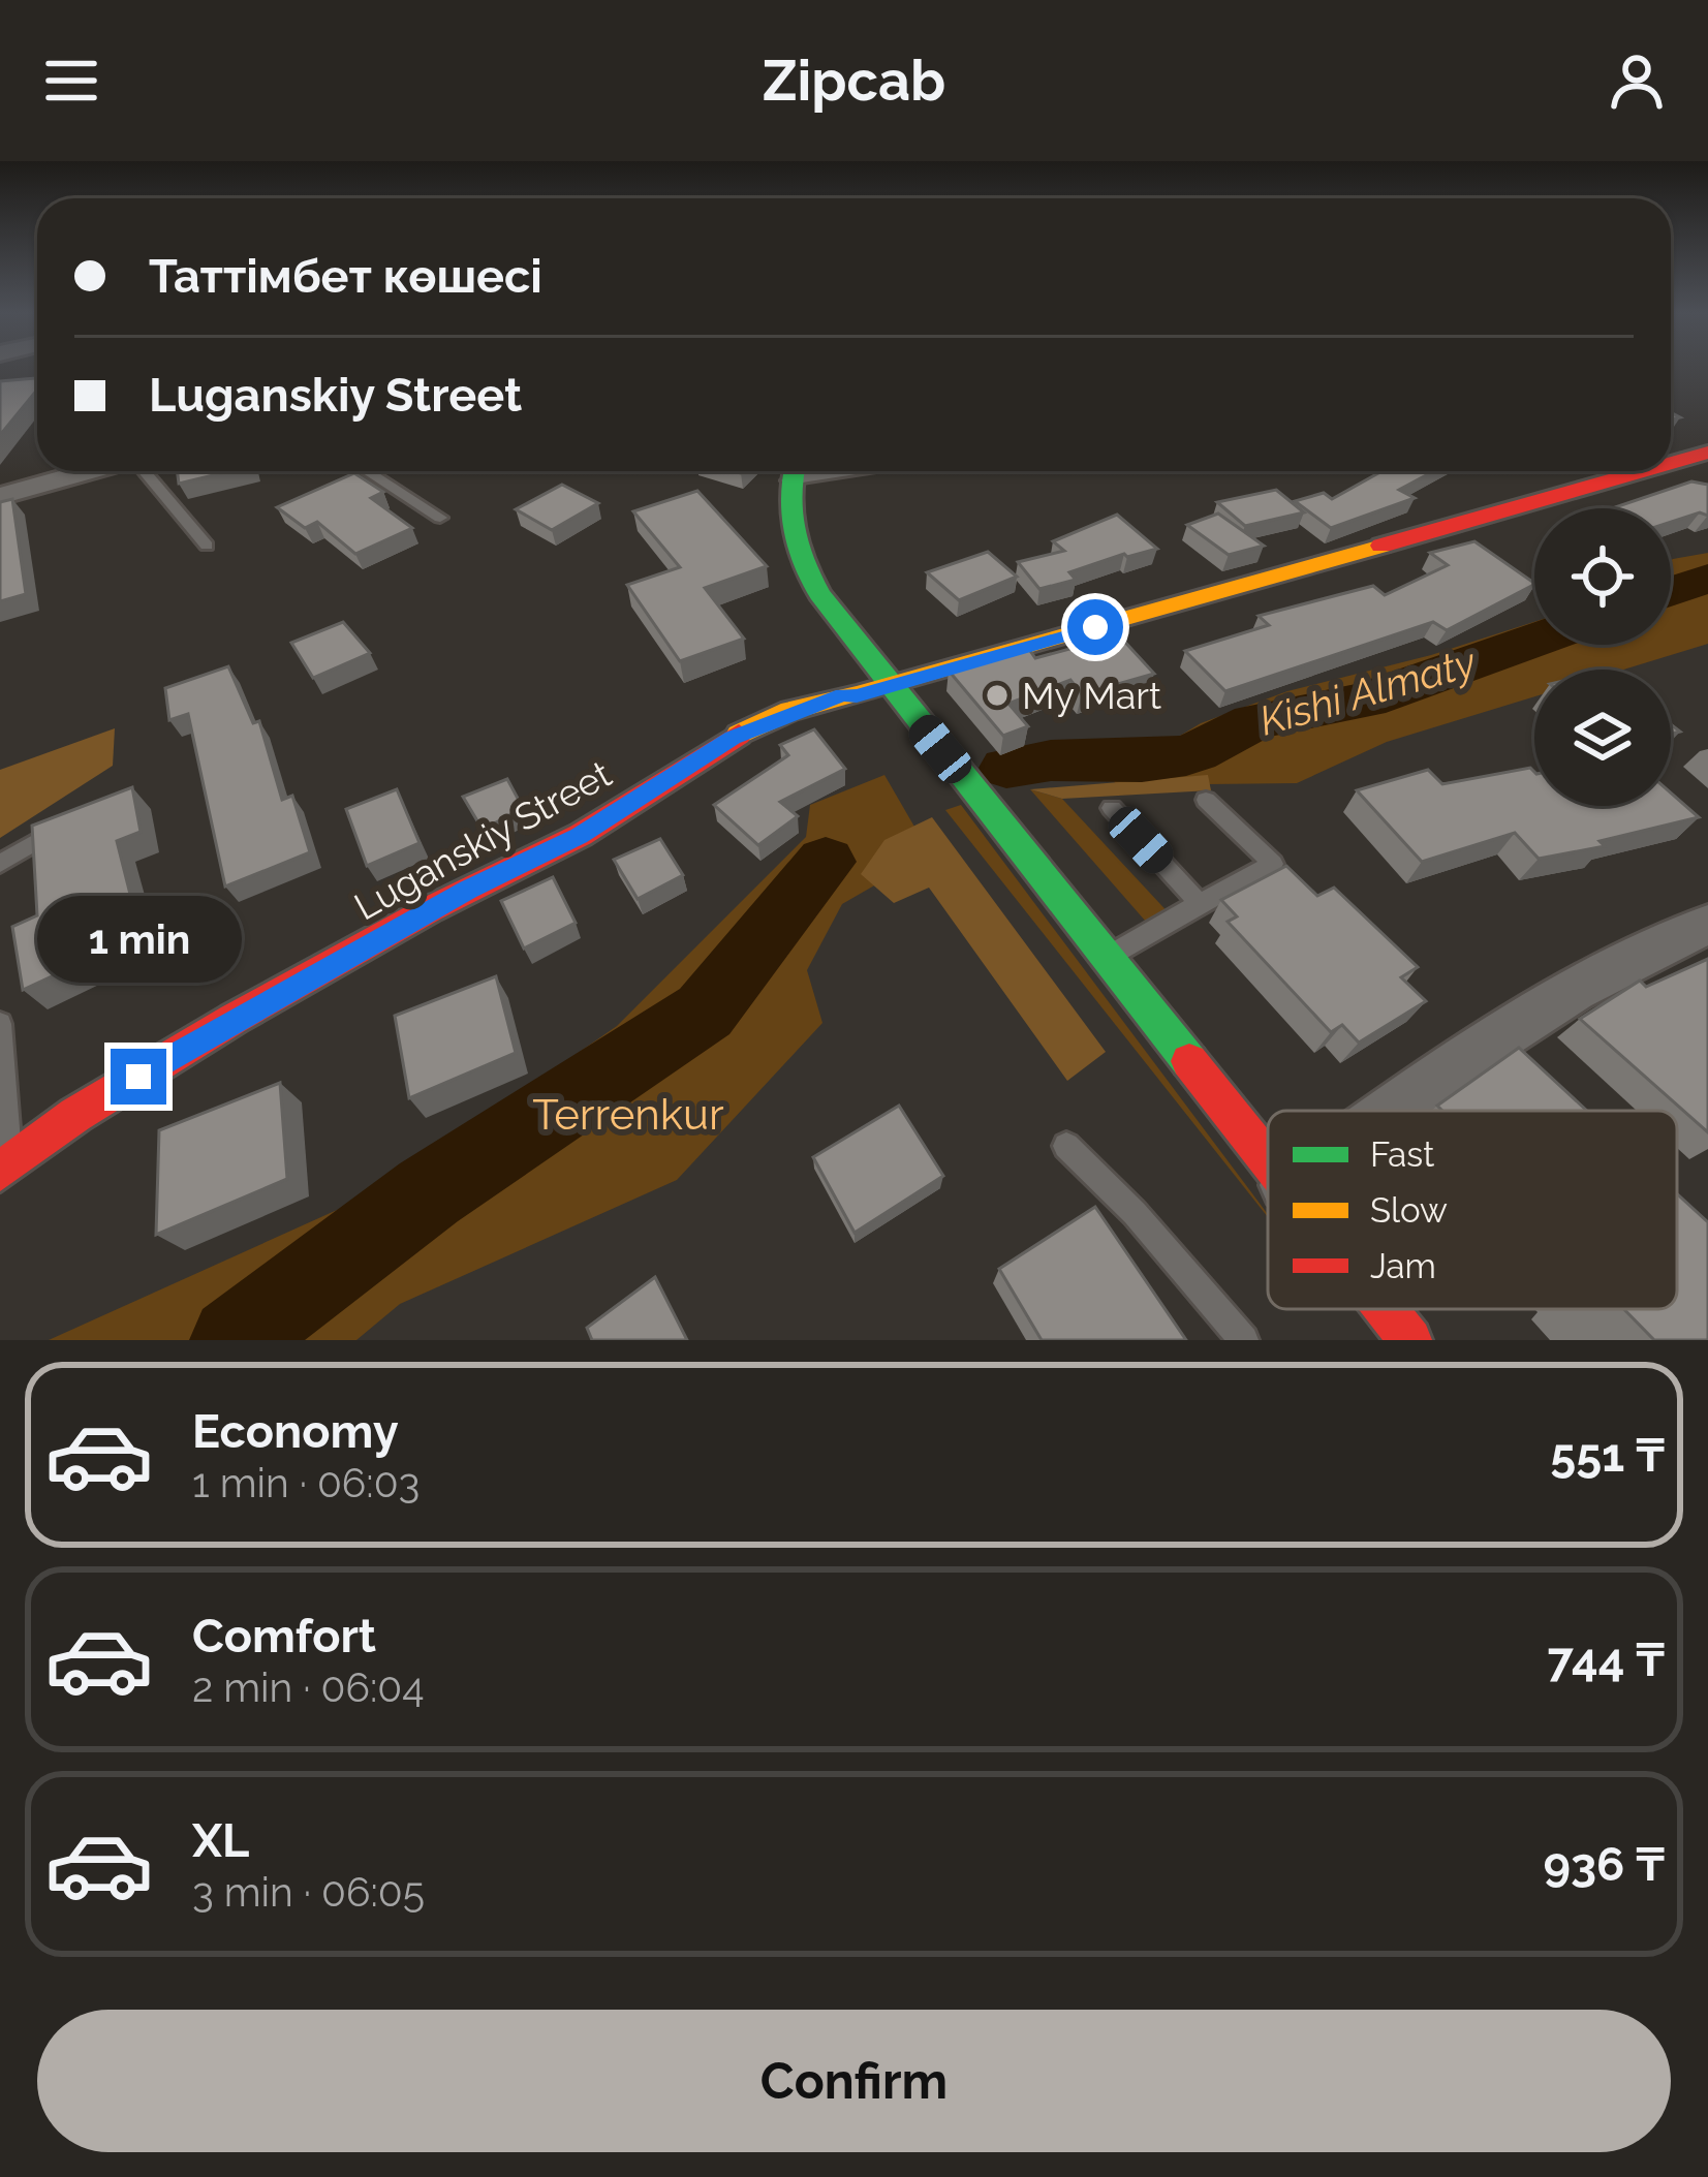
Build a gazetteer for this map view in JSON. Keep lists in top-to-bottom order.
{
  "streets": {
    "street": ["Luganskiy Street"]
  },
  "water": ["Kіshі Almaty"],
  "parks": ["Terrenkur"],
  "places": ["My Mart"],
  "legend": ["Fast", "Slow", "Jam"],
  "page": {
    "header": "Zipcab",
    "banner": ["Таттімбет көшесі", "Luganskiy Street"],
    "bubble": "1 min",
    "list": [
      {
        "name": "Economy",
        "note": "1 min · 06:03",
        "value": "551 ₸"
      },
      {
        "name": "Comfort",
        "note": "2 min · 06:04",
        "value": "744 ₸"
      },
      {
        "name": "XL",
        "note": "3 min · 06:05",
        "value": "936 ₸"
      }
    ],
    "buttons": "Confirm"
  }
}
